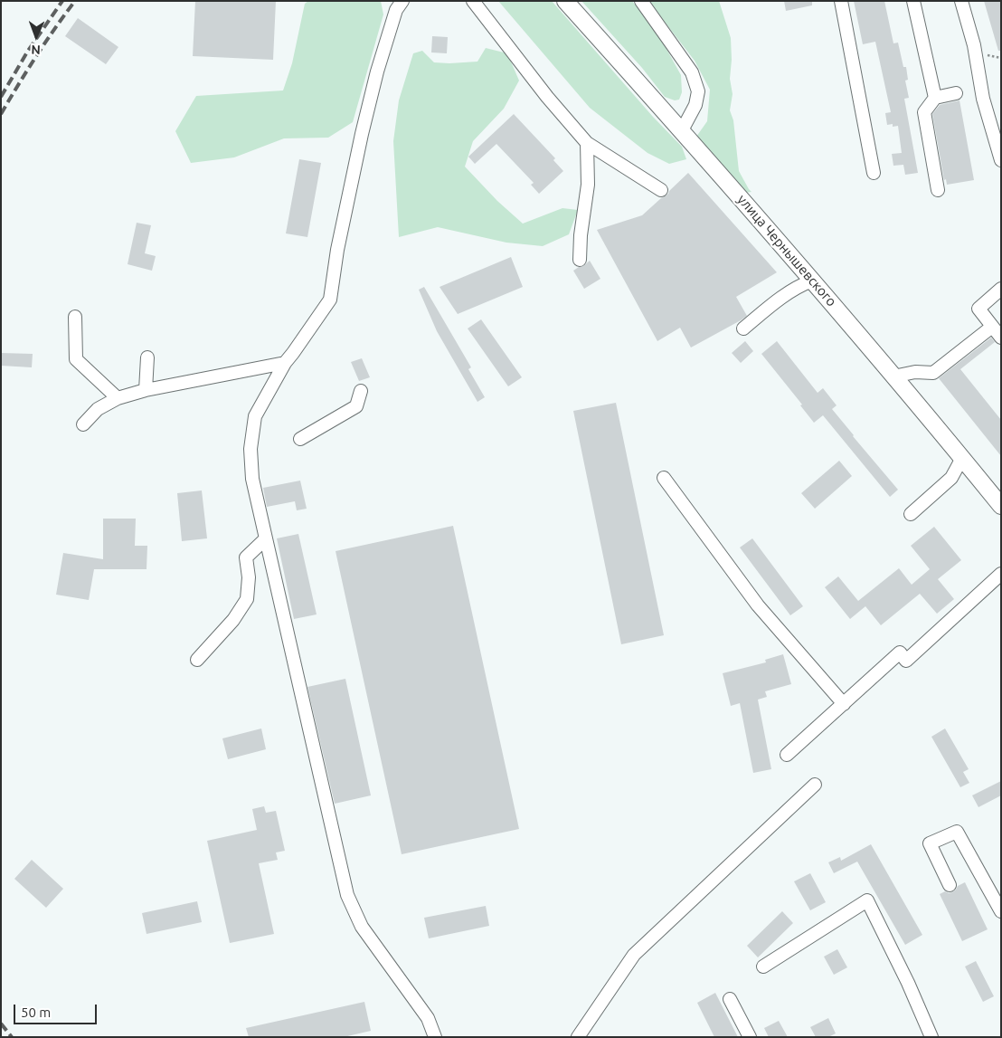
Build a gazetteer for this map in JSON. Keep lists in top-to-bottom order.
{
  "streets": {
    "main road": ["улица Чернышевского"]
  },
  "scale_bar": "50 m",
  "north": "bottom"
}
